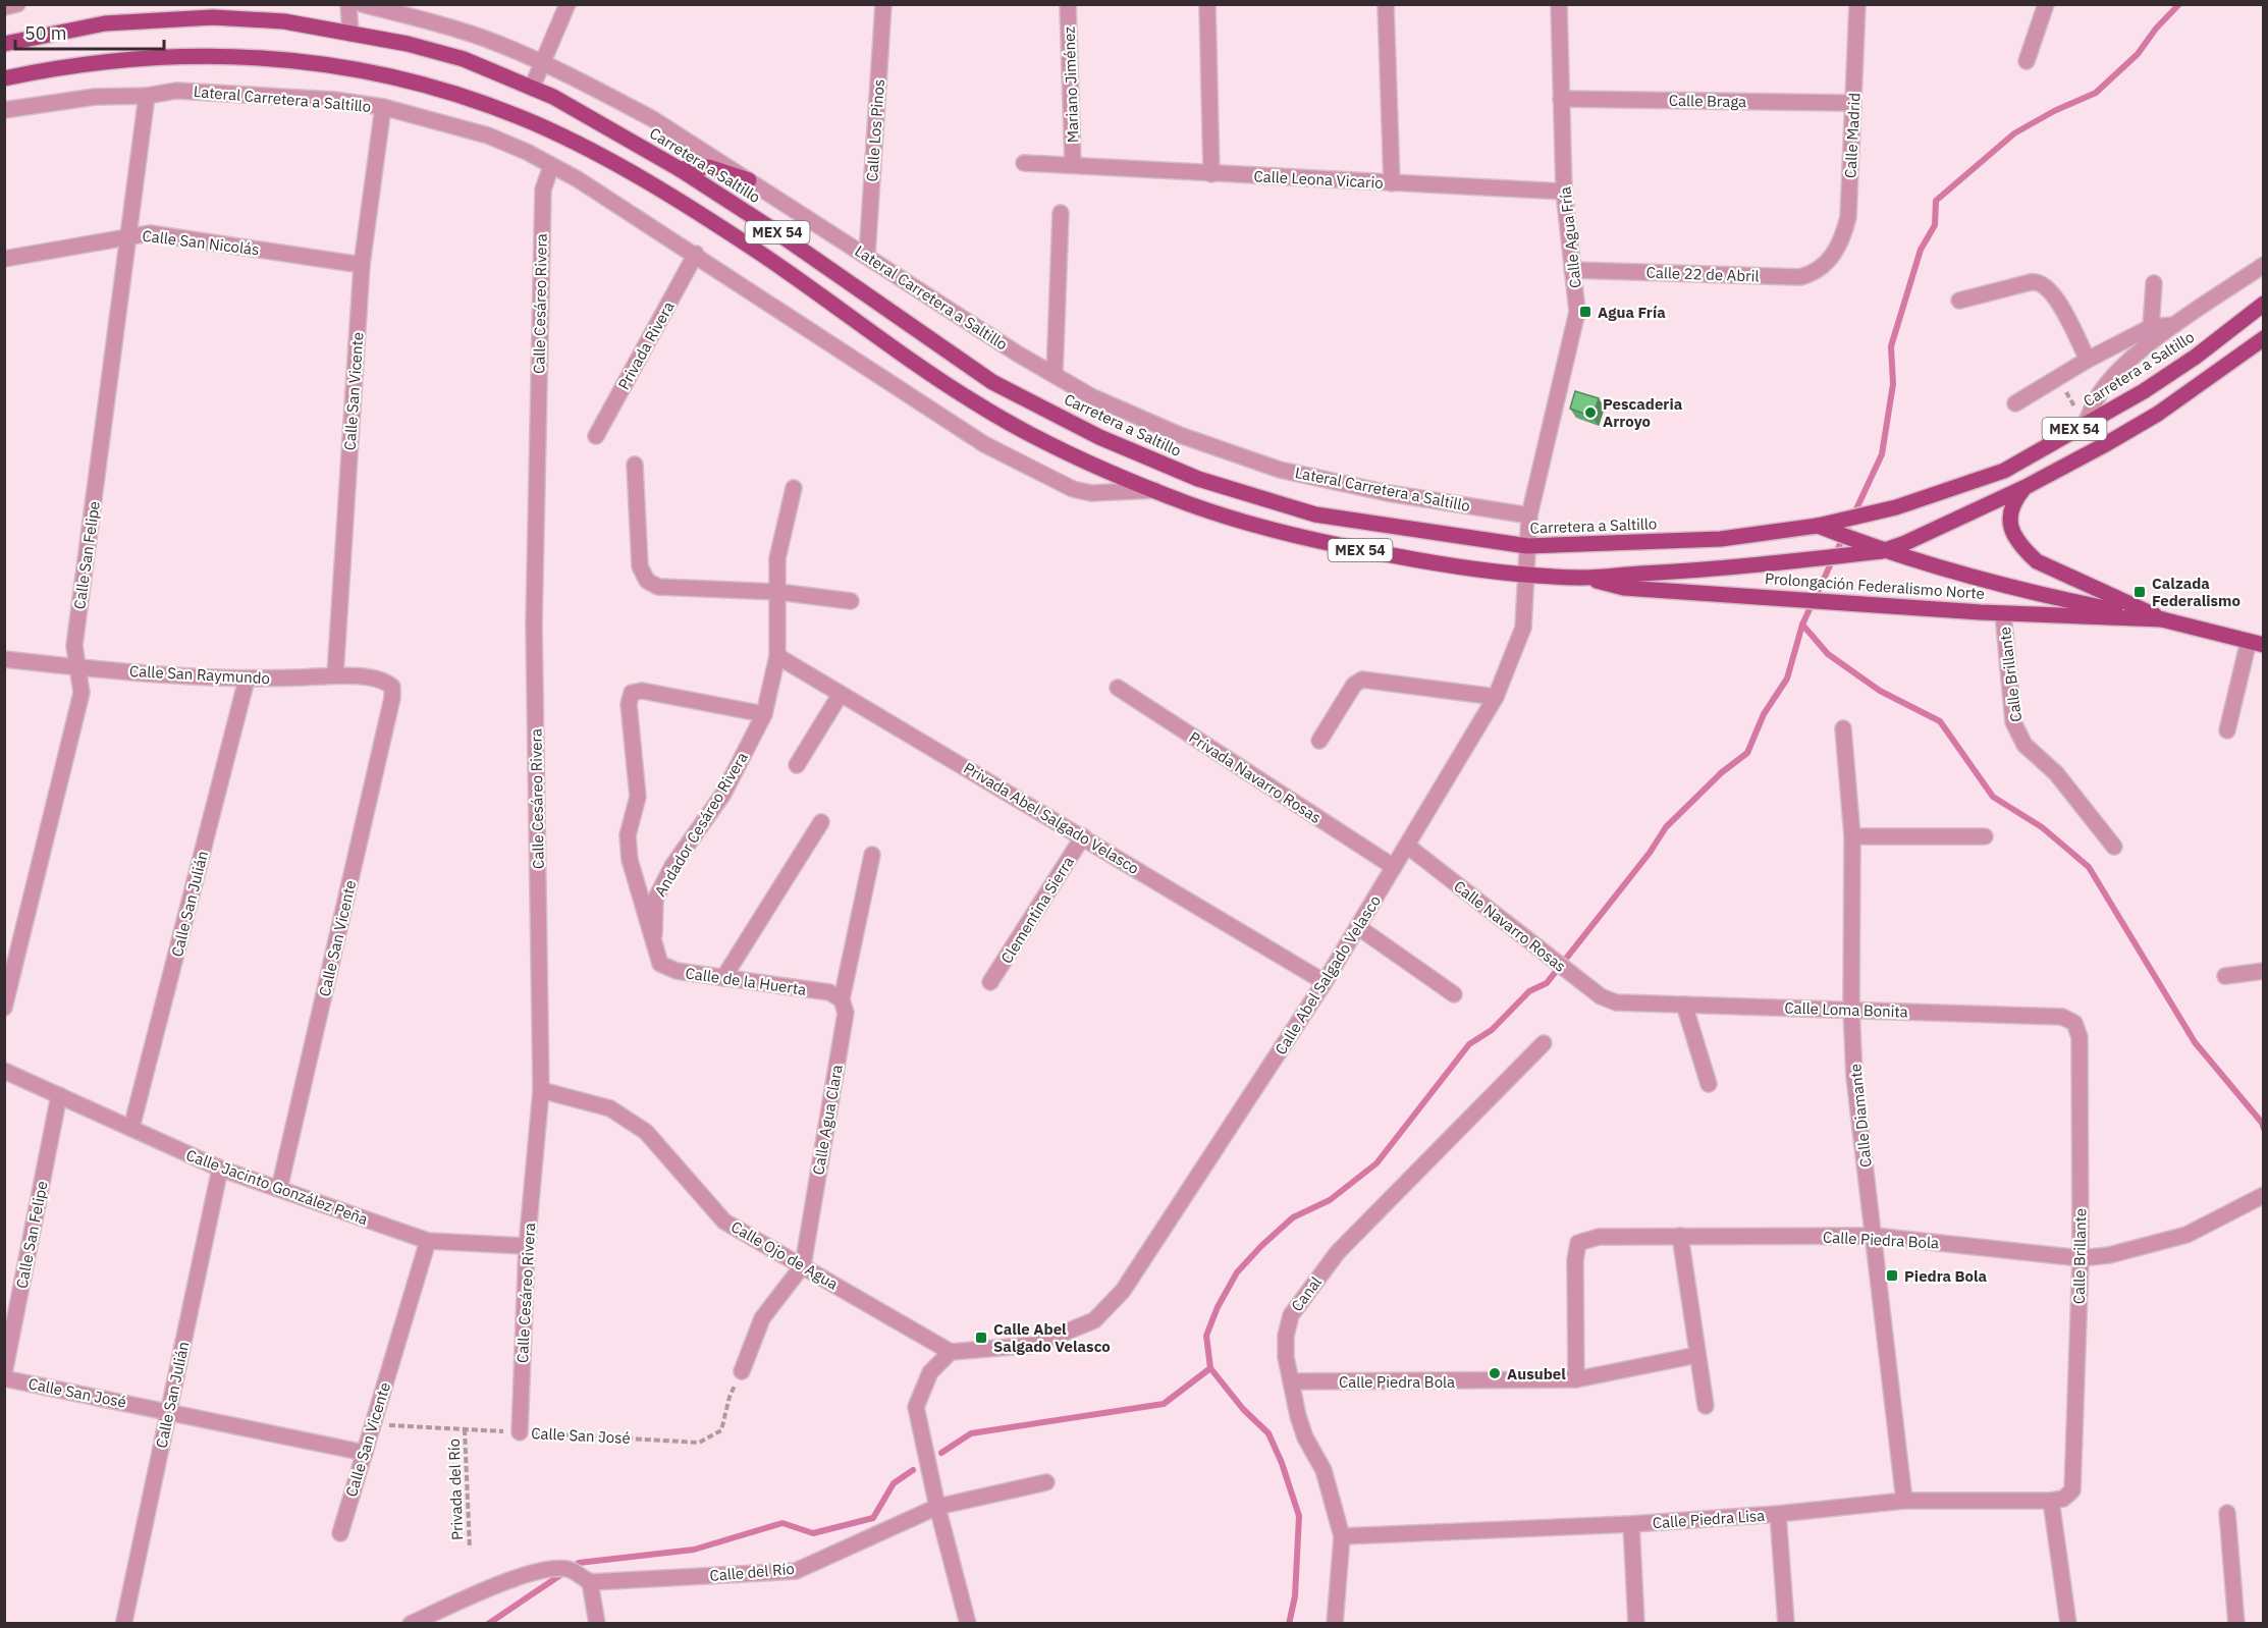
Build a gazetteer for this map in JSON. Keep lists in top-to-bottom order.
{
  "streets": {
    "main road": ["Carretera a Saltillo", "MEX 54", "Prolongación Federalismo Norte"],
    "street": [
      "Mariano Jiménez",
      "Lateral Carretera a Saltillo",
      "Calle Braga",
      "Calle Los Pinos",
      "Calle Madrid",
      "Calle Leona Vicario",
      "Calle Agua Fría",
      "Calle San Nicolás",
      "Calle 22 de Abril",
      "Calle Cesáreo Rivera",
      "Privada Rivera",
      "Calle San Vicente",
      "Calle San Felipe",
      "Calle San Raymundo",
      "Calle Brillante",
      "Privada Navarro Rosas",
      "Privada Abel Salgado Velasco",
      "Andador Cesáreo Rivera",
      "Calle San Julián",
      "Clementina Sierra",
      "Calle Navarro Rosas",
      "Calle Abel Salgado Velasco",
      "Calle de la Huerta",
      "Calle Loma Bonita",
      "Calle Diamante",
      "Calle Agua Clara",
      "Calle Jacinto González Peña",
      "Calle Piedra Bola",
      "Calle Ojo de Agua",
      "Canal",
      "Calle San José",
      "Calle Piedra Lisa",
      "Calle del Río"
    ],
    "path": ["Privada del Río"]
  },
  "crossings": [
    ["Mariano Jiménez", "Calle Leona Vicario"],
    ["Lateral Carretera a Saltillo", "Calle Los Pinos"],
    ["Lateral Carretera a Saltillo", "MEX 54"],
    ["Lateral Carretera a Saltillo", "Calle Agua Fría"],
    ["Lateral Carretera a Saltillo", "Calle Cesáreo Rivera"],
    ["Lateral Carretera a Saltillo", "Privada Rivera"],
    ["Lateral Carretera a Saltillo", "Calle San Vicente"],
    ["Lateral Carretera a Saltillo", "Calle San Felipe"],
    ["Calle Braga", "Calle Madrid"],
    ["Calle Braga", "Calle Agua Fría"],
    ["Calle Madrid", "Calle 22 de Abril"],
    ["Carretera a Saltillo", "Calle Agua Fría"],
    ["Calle Leona Vicario", "Calle Agua Fría"],
    ["MEX 54", "Calle Agua Fría"],
    ["MEX 54", "Prolongación Federalismo Norte"],
    ["MEX 54", "Calle Abel Salgado Velasco"],
    ["Calle Agua Fría", "Calle 22 de Abril"],
    ["Calle Agua Fría", "Calle Abel Salgado Velasco"],
    ["Calle San Nicolás", "Calle San Vicente"],
    ["Calle San Nicolás", "Calle San Felipe"],
    ["Calle Cesáreo Rivera", "Calle Jacinto González Peña"],
    ["Calle Cesáreo Rivera", "Calle Ojo de Agua"],
    ["Calle Cesáreo Rivera", "Calle San José"],
    ["Calle San Vicente", "Calle San Raymundo"],
    ["Calle San Vicente", "Calle Jacinto González Peña"],
    ["Calle San Vicente", "Calle San José"],
    ["Calle San Felipe", "Calle San Raymundo"],
    ["Calle San Felipe", "Calle Jacinto González Peña"],
    ["Prolongación Federalismo Norte", "Calle Brillante"],
    ["Calle San Raymundo", "Calle San Julián"],
    ["Calle Brillante", "Calle Loma Bonita"],
    ["Calle Brillante", "Calle Piedra Bola"],
    ["Calle Brillante", "Calle Piedra Lisa"],
    ["Privada Navarro Rosas", "Calle Abel Salgado Velasco"],
    ["Privada Abel Salgado Velasco", "Andador Cesáreo Rivera"],
    ["Privada Abel Salgado Velasco", "Clementina Sierra"],
    ["Privada Abel Salgado Velasco", "Calle Abel Salgado Velasco"],
    ["Andador Cesáreo Rivera", "Calle de la Huerta"],
    ["Calle San Julián", "Calle Jacinto González Peña"],
    ["Calle San Julián", "Calle San José"],
    ["Calle Navarro Rosas", "Calle Abel Salgado Velasco"],
    ["Calle Navarro Rosas", "Calle Loma Bonita"],
    ["Calle Abel Salgado Velasco", "Calle Ojo de Agua"],
    ["Calle de la Huerta", "Calle Agua Clara"],
    ["Calle Loma Bonita", "Calle Diamante"],
    ["Calle Diamante", "Calle Piedra Bola"],
    ["Calle Diamante", "Calle Piedra Lisa"],
    ["Calle Agua Clara", "Calle Ojo de Agua"],
    ["Calle Agua Clara", "Calle San José"],
    ["Calle Piedra Bola", "Canal"],
    ["Canal", "Calle Piedra Lisa"],
    ["Calle San José", "Privada del Río"]
  ],
  "places": {
    "transit": [
      "Agua Fría",
      "Calzada Federalismo",
      "Piedra Bola",
      "Calle Abel Salgado Velasco"
    ],
    "other": ["Pescaderia Arroyo", "Ausubel"]
  },
  "scale_bar": "50 m"
}
